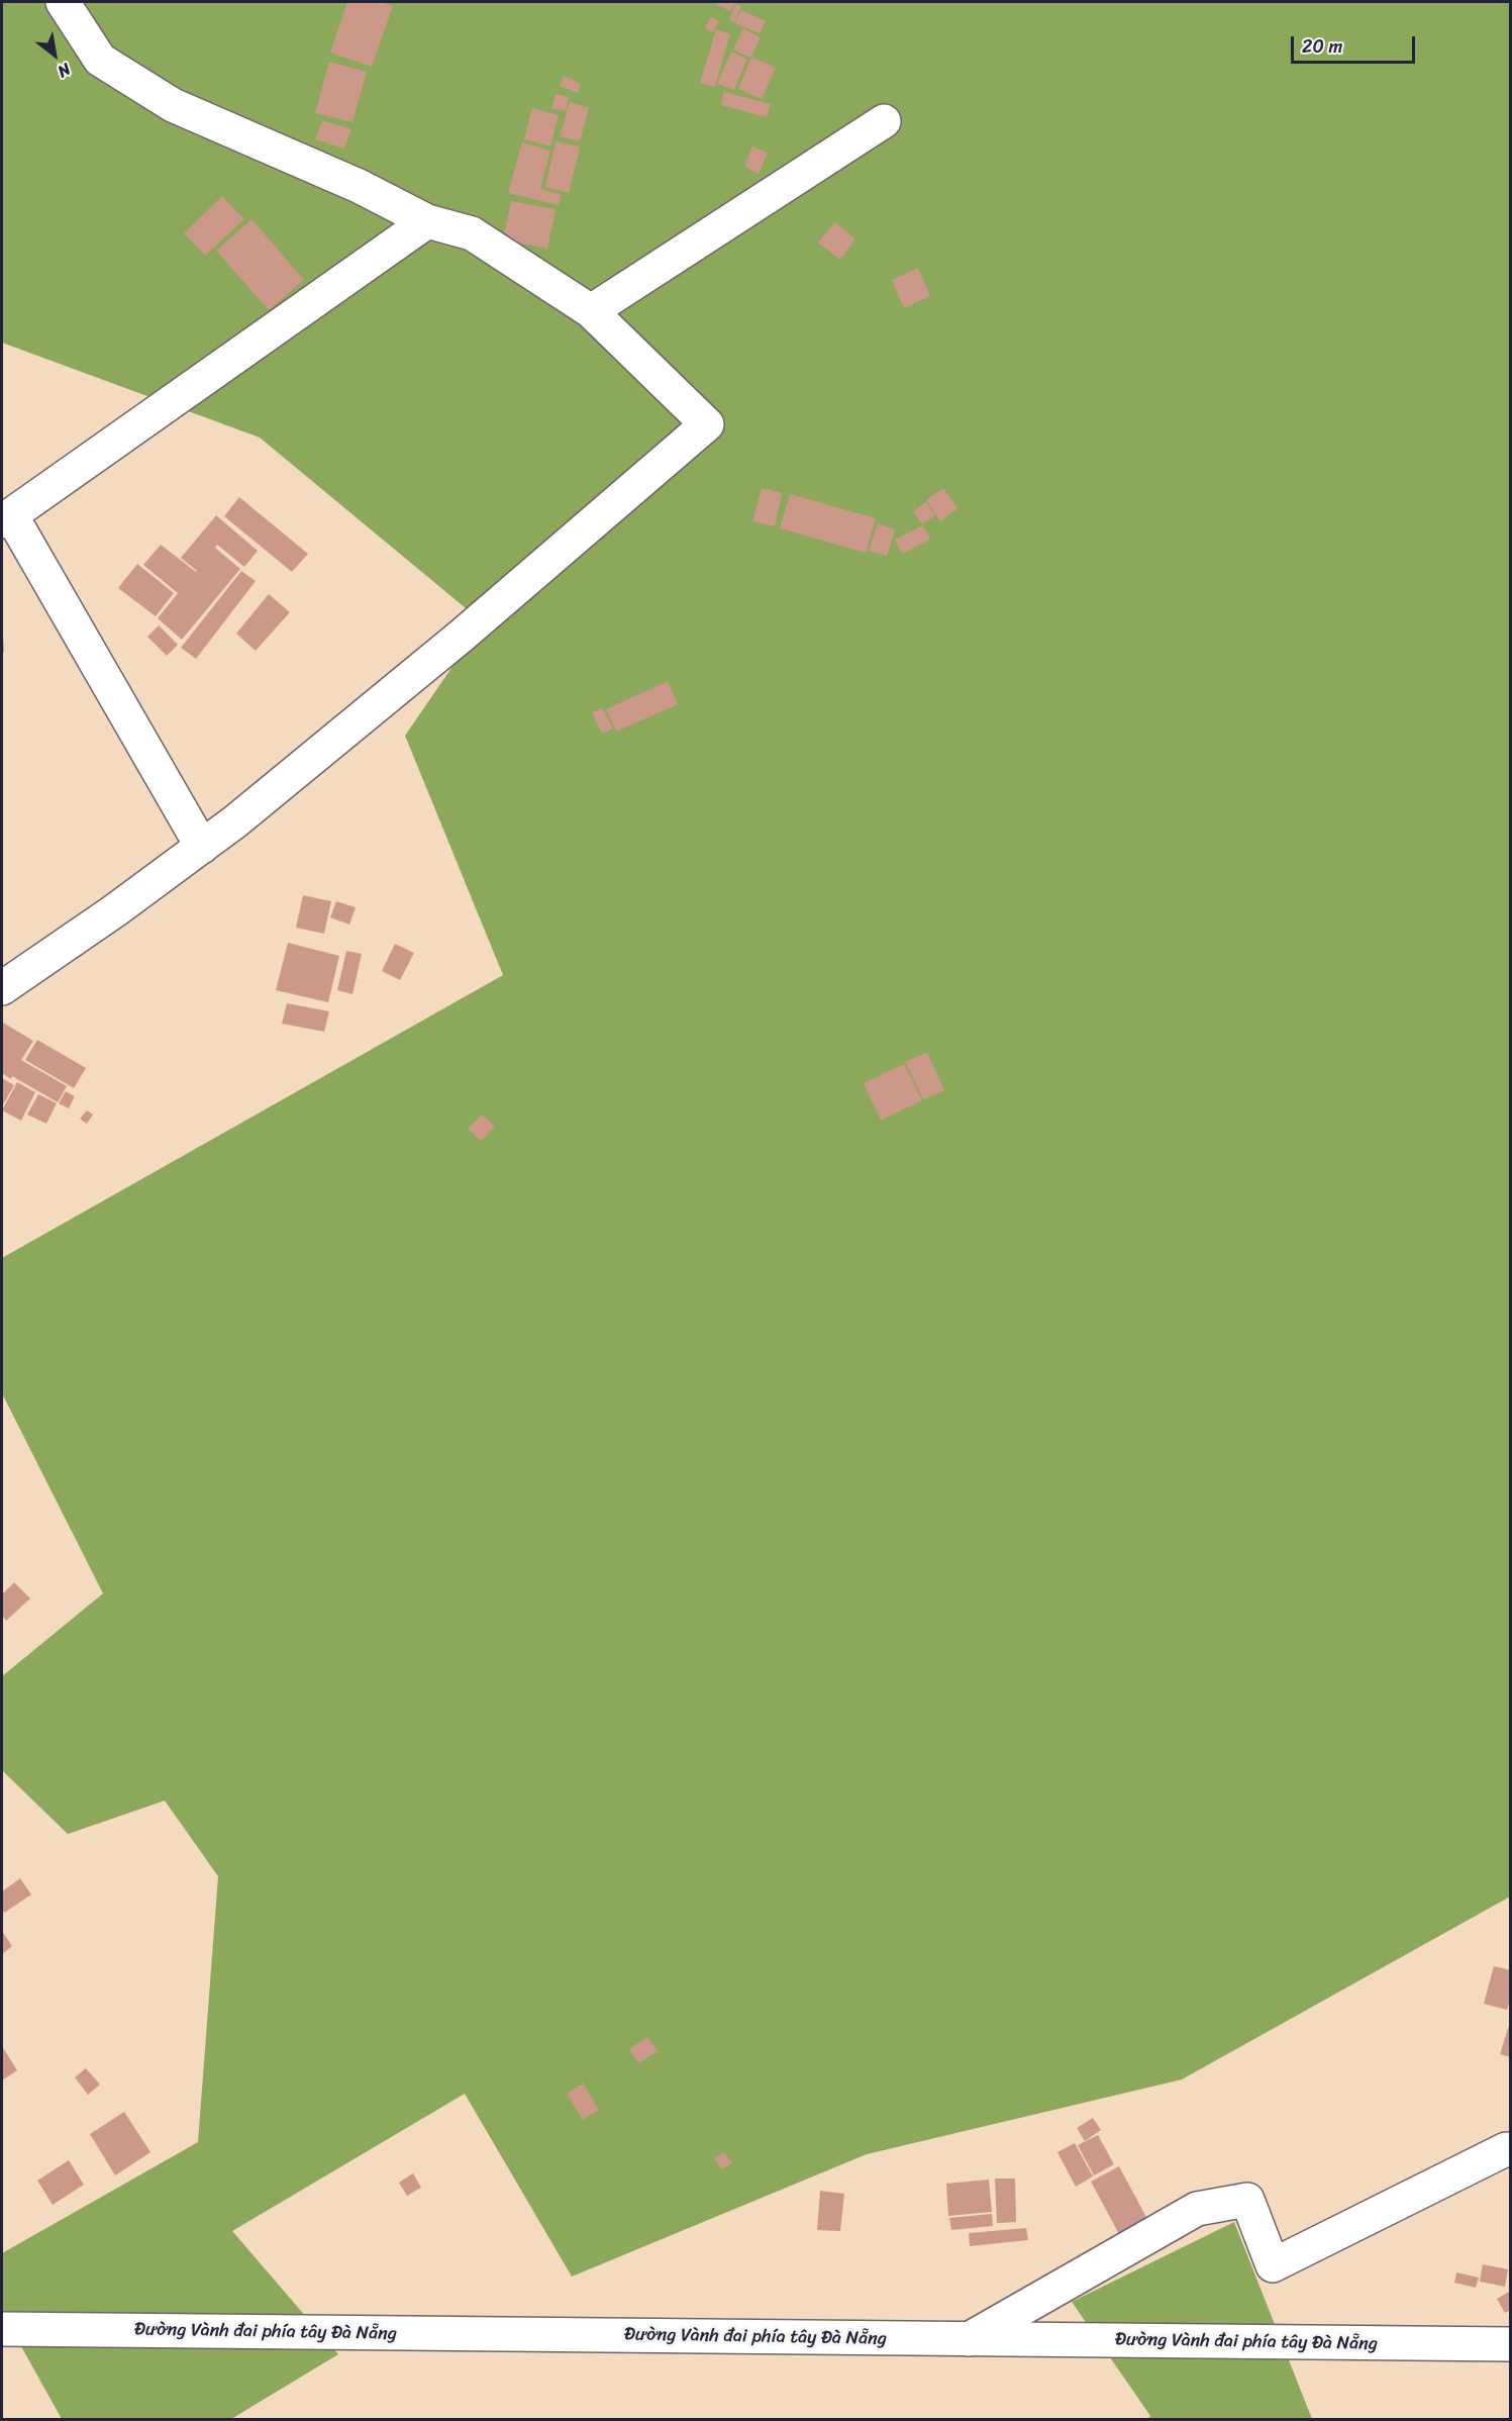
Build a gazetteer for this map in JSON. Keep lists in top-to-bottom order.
{
  "streets": {
    "street": ["Đường Vành đai phía tây Đà Nẵng"]
  },
  "scale_bar": "20 m",
  "north": "bottom right"
}
